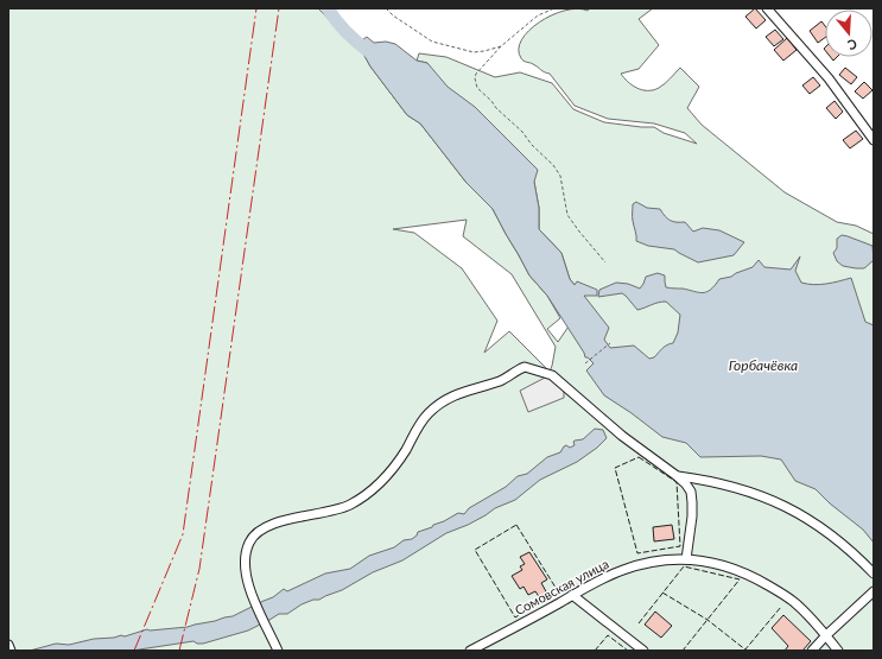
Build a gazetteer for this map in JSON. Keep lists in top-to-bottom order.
{
  "streets": {
    "street": ["Сомовская улица"]
  },
  "water": ["Горбачёвка"],
  "north": "bottom"
}
